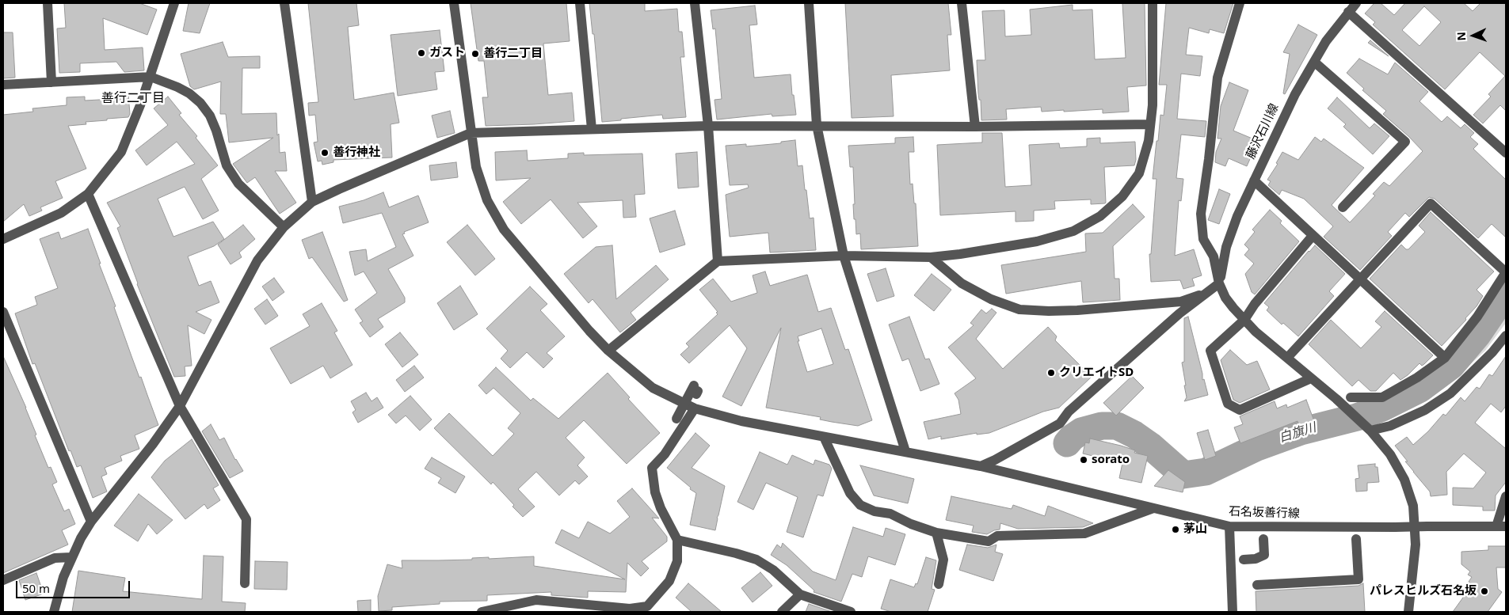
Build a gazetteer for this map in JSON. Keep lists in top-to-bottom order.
{
  "streets": {
    "street": ["藤沢石川線", "石名坂善行線"]
  },
  "districts": ["善行二丁目"],
  "water": ["白旗川"],
  "places": [
    "ガスト",
    "善行二丁目",
    "善行神社",
    "クリエイトSD",
    "sorato",
    "茅山",
    "パレスヒルズ石名坂"
  ],
  "scale_bar": "50 m",
  "north": "left"
}
